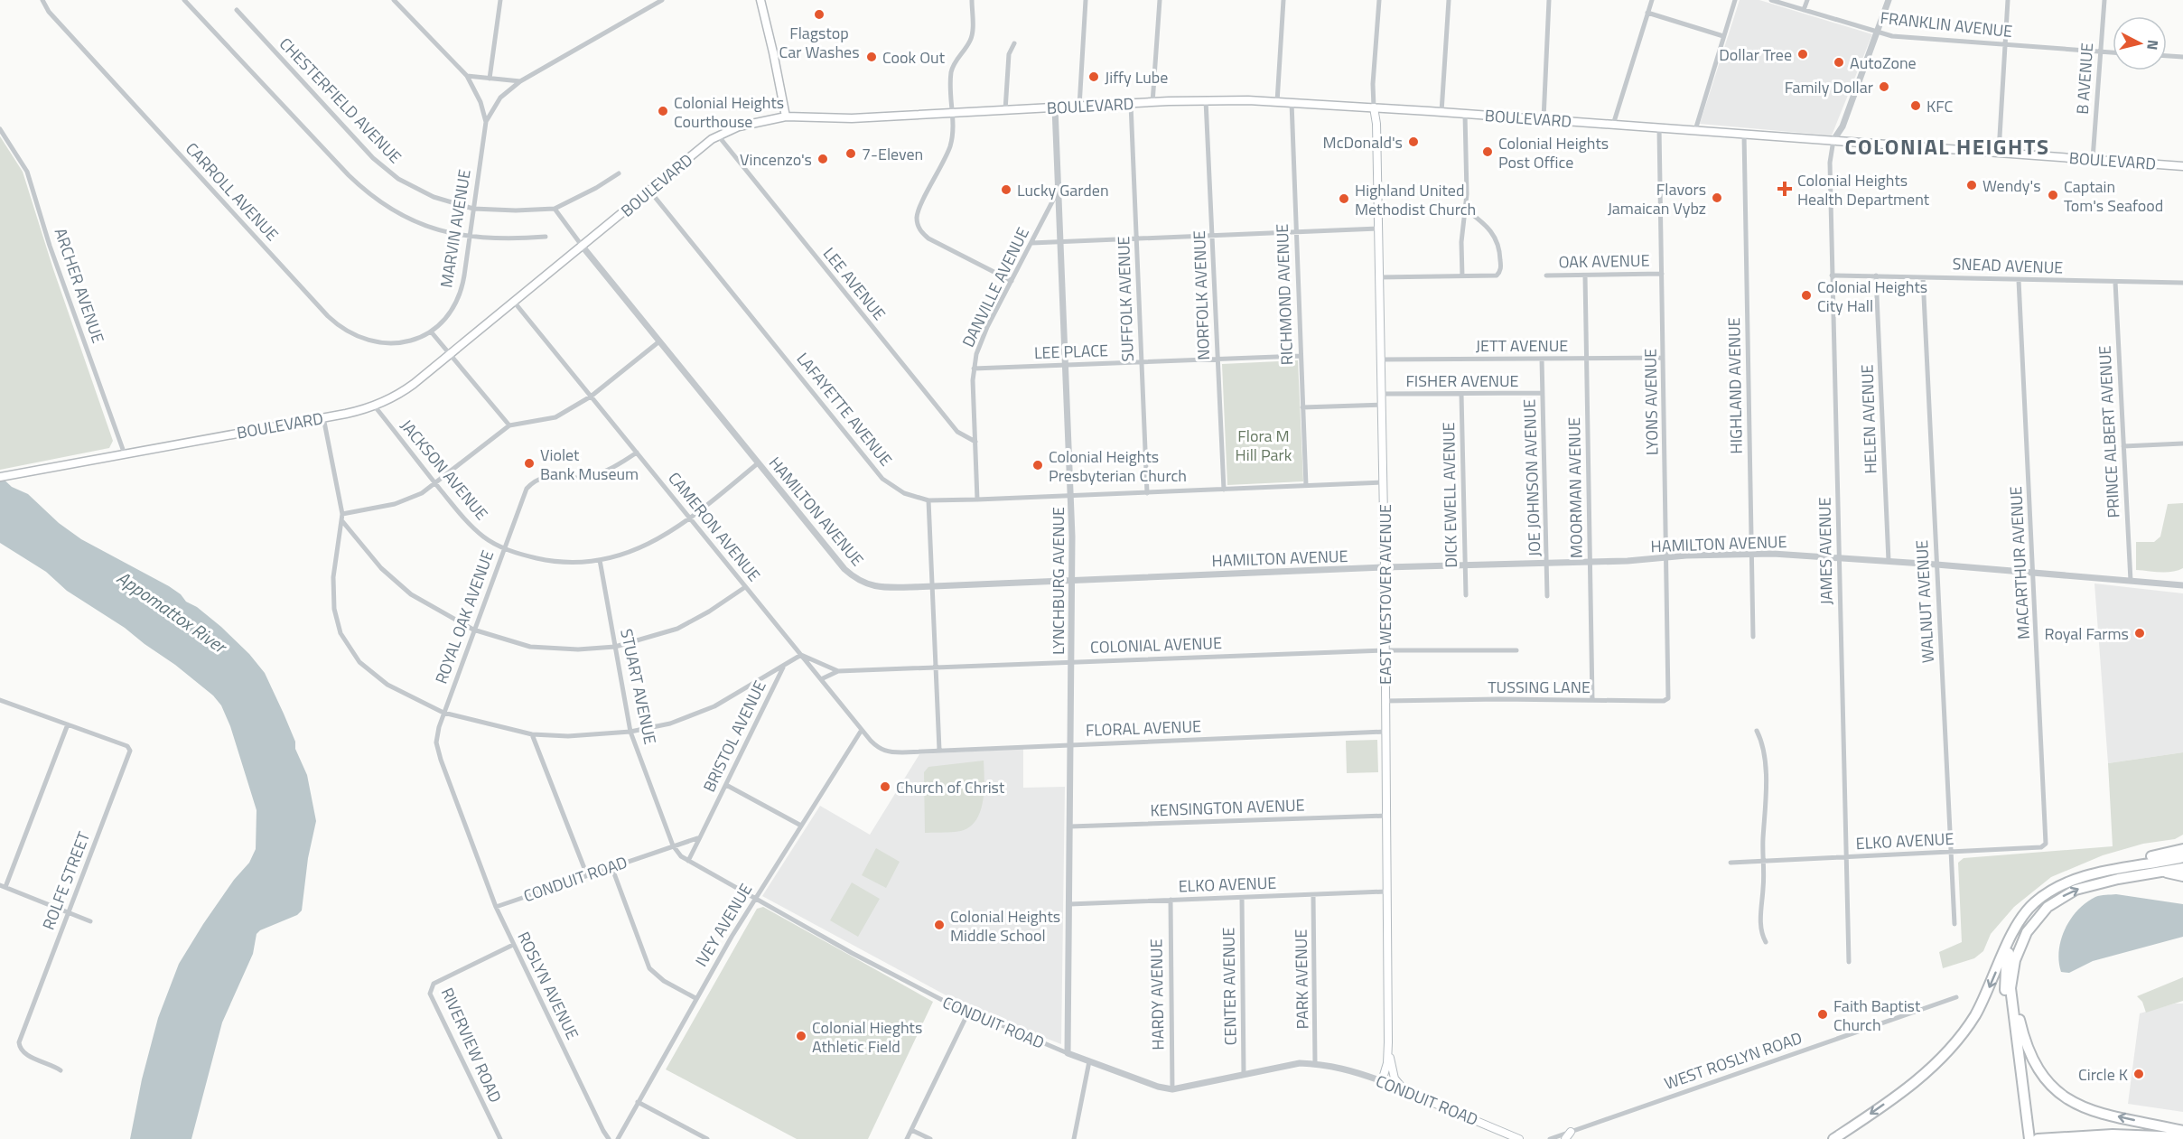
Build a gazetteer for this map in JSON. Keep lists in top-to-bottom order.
{
  "streets": {
    "main road": ["BOULEVARD", "EAST WESTOVER AVENUE", "CONDUIT ROAD"],
    "street": [
      "FRANKLIN AVENUE",
      "B AVENUE",
      "CHESTERFIELD AVENUE",
      "CARROLL AVENUE",
      "MARVIN AVENUE",
      "OAK AVENUE",
      "SNEAD AVENUE",
      "LEE AVENUE",
      "ARCHER AVENUE",
      "DANVILLE AVENUE",
      "RICHMOND AVENUE",
      "NORFOLK AVENUE",
      "SUFFOLK AVENUE",
      "JETT AVENUE",
      "LEE PLACE",
      "FISHER AVENUE",
      "HIGHLAND AVENUE",
      "LYONS AVENUE",
      "LAFAYETTE AVENUE",
      "HELEN AVENUE",
      "PRINCE ALBERT AVENUE",
      "JACKSON AVENUE",
      "JOE JOHNSON AVENUE",
      "MOORMAN AVENUE",
      "DICK EWELL AVENUE",
      "HAMILTON AVENUE",
      "CAMERON AVENUE",
      "JAMES AVENUE",
      "MACARTHUR AVENUE",
      "LYNCHBURG AVENUE",
      "WALNUT AVENUE",
      "ROYAL OAK AVENUE",
      "COLONIAL AVENUE",
      "STUART AVENUE",
      "TUSSING LANE",
      "FLORAL AVENUE",
      "BRISTOL AVENUE",
      "KENSINGTON AVENUE",
      "ELKO AVENUE",
      "ROLFE STREET",
      "IVEY AVENUE",
      "PARK AVENUE",
      "ROSLYN AVENUE",
      "CENTER AVENUE",
      "HARDY AVENUE",
      "RIVERVIEW ROAD",
      "WEST ROSLYN ROAD"
    ]
  },
  "crossings": [
    ["FRANKLIN AVENUE", "B AVENUE"],
    ["B AVENUE", "BOULEVARD"],
    ["CHESTERFIELD AVENUE", "MARVIN AVENUE"],
    ["CHESTERFIELD AVENUE", "HAMILTON AVENUE"],
    ["BOULEVARD", "LEE AVENUE"],
    ["BOULEVARD", "ARCHER AVENUE"],
    ["BOULEVARD", "RICHMOND AVENUE"],
    ["BOULEVARD", "NORFOLK AVENUE"],
    ["BOULEVARD", "SUFFOLK AVENUE"],
    ["BOULEVARD", "HIGHLAND AVENUE"],
    ["BOULEVARD", "LYONS AVENUE"],
    ["BOULEVARD", "LAFAYETTE AVENUE"],
    ["BOULEVARD", "JACKSON AVENUE"],
    ["BOULEVARD", "HAMILTON AVENUE"],
    ["BOULEVARD", "CAMERON AVENUE"],
    ["BOULEVARD", "JAMES AVENUE"],
    ["BOULEVARD", "LYNCHBURG AVENUE"],
    ["BOULEVARD", "EAST WESTOVER AVENUE"],
    ["CARROLL AVENUE", "MARVIN AVENUE"],
    ["OAK AVENUE", "LYONS AVENUE"],
    ["OAK AVENUE", "MOORMAN AVENUE"],
    ["SNEAD AVENUE", "HELEN AVENUE"],
    ["SNEAD AVENUE", "PRINCE ALBERT AVENUE"],
    ["SNEAD AVENUE", "JAMES AVENUE"],
    ["SNEAD AVENUE", "MACARTHUR AVENUE"],
    ["SNEAD AVENUE", "WALNUT AVENUE"],
    ["LEE AVENUE", "DANVILLE AVENUE"],
    ["DANVILLE AVENUE", "LEE PLACE"],
    ["DANVILLE AVENUE", "LAFAYETTE AVENUE"],
    ["DANVILLE AVENUE", "LYNCHBURG AVENUE"],
    ["RICHMOND AVENUE", "LEE PLACE"],
    ["RICHMOND AVENUE", "LAFAYETTE AVENUE"],
    ["NORFOLK AVENUE", "LEE PLACE"],
    ["NORFOLK AVENUE", "LAFAYETTE AVENUE"],
    ["SUFFOLK AVENUE", "LEE PLACE"],
    ["SUFFOLK AVENUE", "LAFAYETTE AVENUE"],
    ["JETT AVENUE", "LYONS AVENUE"],
    ["JETT AVENUE", "JOE JOHNSON AVENUE"],
    ["JETT AVENUE", "MOORMAN AVENUE"],
    ["JETT AVENUE", "EAST WESTOVER AVENUE"],
    ["LEE PLACE", "LYNCHBURG AVENUE"],
    ["FISHER AVENUE", "JOE JOHNSON AVENUE"],
    ["FISHER AVENUE", "DICK EWELL AVENUE"],
    ["FISHER AVENUE", "EAST WESTOVER AVENUE"],
    ["HIGHLAND AVENUE", "HAMILTON AVENUE"],
    ["LYONS AVENUE", "HAMILTON AVENUE"],
    ["LYONS AVENUE", "TUSSING LANE"],
    ["LAFAYETTE AVENUE", "LYNCHBURG AVENUE"],
    ["LAFAYETTE AVENUE", "EAST WESTOVER AVENUE"],
    ["HELEN AVENUE", "HAMILTON AVENUE"],
    ["PRINCE ALBERT AVENUE", "HAMILTON AVENUE"],
    ["JACKSON AVENUE", "HAMILTON AVENUE"],
    ["JACKSON AVENUE", "CAMERON AVENUE"],
    ["JACKSON AVENUE", "ROYAL OAK AVENUE"],
    ["JACKSON AVENUE", "STUART AVENUE"],
    ["JOE JOHNSON AVENUE", "HAMILTON AVENUE"],
    ["MOORMAN AVENUE", "HAMILTON AVENUE"],
    ["MOORMAN AVENUE", "TUSSING LANE"],
    ["DICK EWELL AVENUE", "HAMILTON AVENUE"],
    ["HAMILTON AVENUE", "JAMES AVENUE"],
    ["HAMILTON AVENUE", "MACARTHUR AVENUE"],
    ["HAMILTON AVENUE", "LYNCHBURG AVENUE"],
    ["HAMILTON AVENUE", "EAST WESTOVER AVENUE"],
    ["HAMILTON AVENUE", "WALNUT AVENUE"],
    ["CAMERON AVENUE", "ROYAL OAK AVENUE"],
    ["CAMERON AVENUE", "COLONIAL AVENUE"],
    ["CAMERON AVENUE", "FLORAL AVENUE"],
    ["CAMERON AVENUE", "BRISTOL AVENUE"],
    ["CAMERON AVENUE", "IVEY AVENUE"],
    ["JAMES AVENUE", "ELKO AVENUE"],
    ["MACARTHUR AVENUE", "ELKO AVENUE"],
    ["LYNCHBURG AVENUE", "COLONIAL AVENUE"],
    ["LYNCHBURG AVENUE", "FLORAL AVENUE"],
    ["LYNCHBURG AVENUE", "KENSINGTON AVENUE"],
    ["LYNCHBURG AVENUE", "ELKO AVENUE"],
    ["LYNCHBURG AVENUE", "CONDUIT ROAD"],
    ["EAST WESTOVER AVENUE", "COLONIAL AVENUE"],
    ["EAST WESTOVER AVENUE", "TUSSING LANE"],
    ["EAST WESTOVER AVENUE", "FLORAL AVENUE"],
    ["EAST WESTOVER AVENUE", "KENSINGTON AVENUE"],
    ["EAST WESTOVER AVENUE", "ELKO AVENUE"],
    ["EAST WESTOVER AVENUE", "CONDUIT ROAD"],
    ["WALNUT AVENUE", "ELKO AVENUE"],
    ["ROYAL OAK AVENUE", "ROSLYN AVENUE"],
    ["COLONIAL AVENUE", "BRISTOL AVENUE"],
    ["STUART AVENUE", "CONDUIT ROAD"],
    ["BRISTOL AVENUE", "CONDUIT ROAD"],
    ["ELKO AVENUE", "PARK AVENUE"],
    ["ELKO AVENUE", "CENTER AVENUE"],
    ["ELKO AVENUE", "HARDY AVENUE"],
    ["CONDUIT ROAD", "IVEY AVENUE"],
    ["CONDUIT ROAD", "PARK AVENUE"],
    ["CONDUIT ROAD", "ROSLYN AVENUE"],
    ["CONDUIT ROAD", "CENTER AVENUE"],
    ["CONDUIT ROAD", "HARDY AVENUE"],
    ["ROSLYN AVENUE", "RIVERVIEW ROAD"]
  ],
  "districts": ["COLONIAL HEIGHTS"],
  "water": ["Appomattox River"],
  "parks": ["Flora M Hill Park"],
  "places": {
    "other": [
      "Flagstop Car Washes",
      "Dollar Tree",
      "Cook Out",
      "AutoZone",
      "Jiffy Lube",
      "Family Dollar",
      "KFC",
      "Colonial Heights Courthouse",
      "McDonald's",
      "Colonial Heights Post Office",
      "7-Eleven",
      "Vincenzo's",
      "Wendy's",
      "Lucky Garden",
      "Captain Tom's Seafood",
      "Flavors Jamaican Vybz",
      "Highland United Methodist Church",
      "Colonial Heights City Hall",
      "Violet Bank Museum",
      "Colonial Heights Presbyterian Church",
      "Royal Farms",
      "Church of Christ",
      "Colonial Heights Middle School",
      "Faith Baptist Church",
      "Colonial Hieghts Athletic Field",
      "Circle K"
    ],
    "health": ["Colonial Heights Health Department"]
  },
  "north": "right"
}
